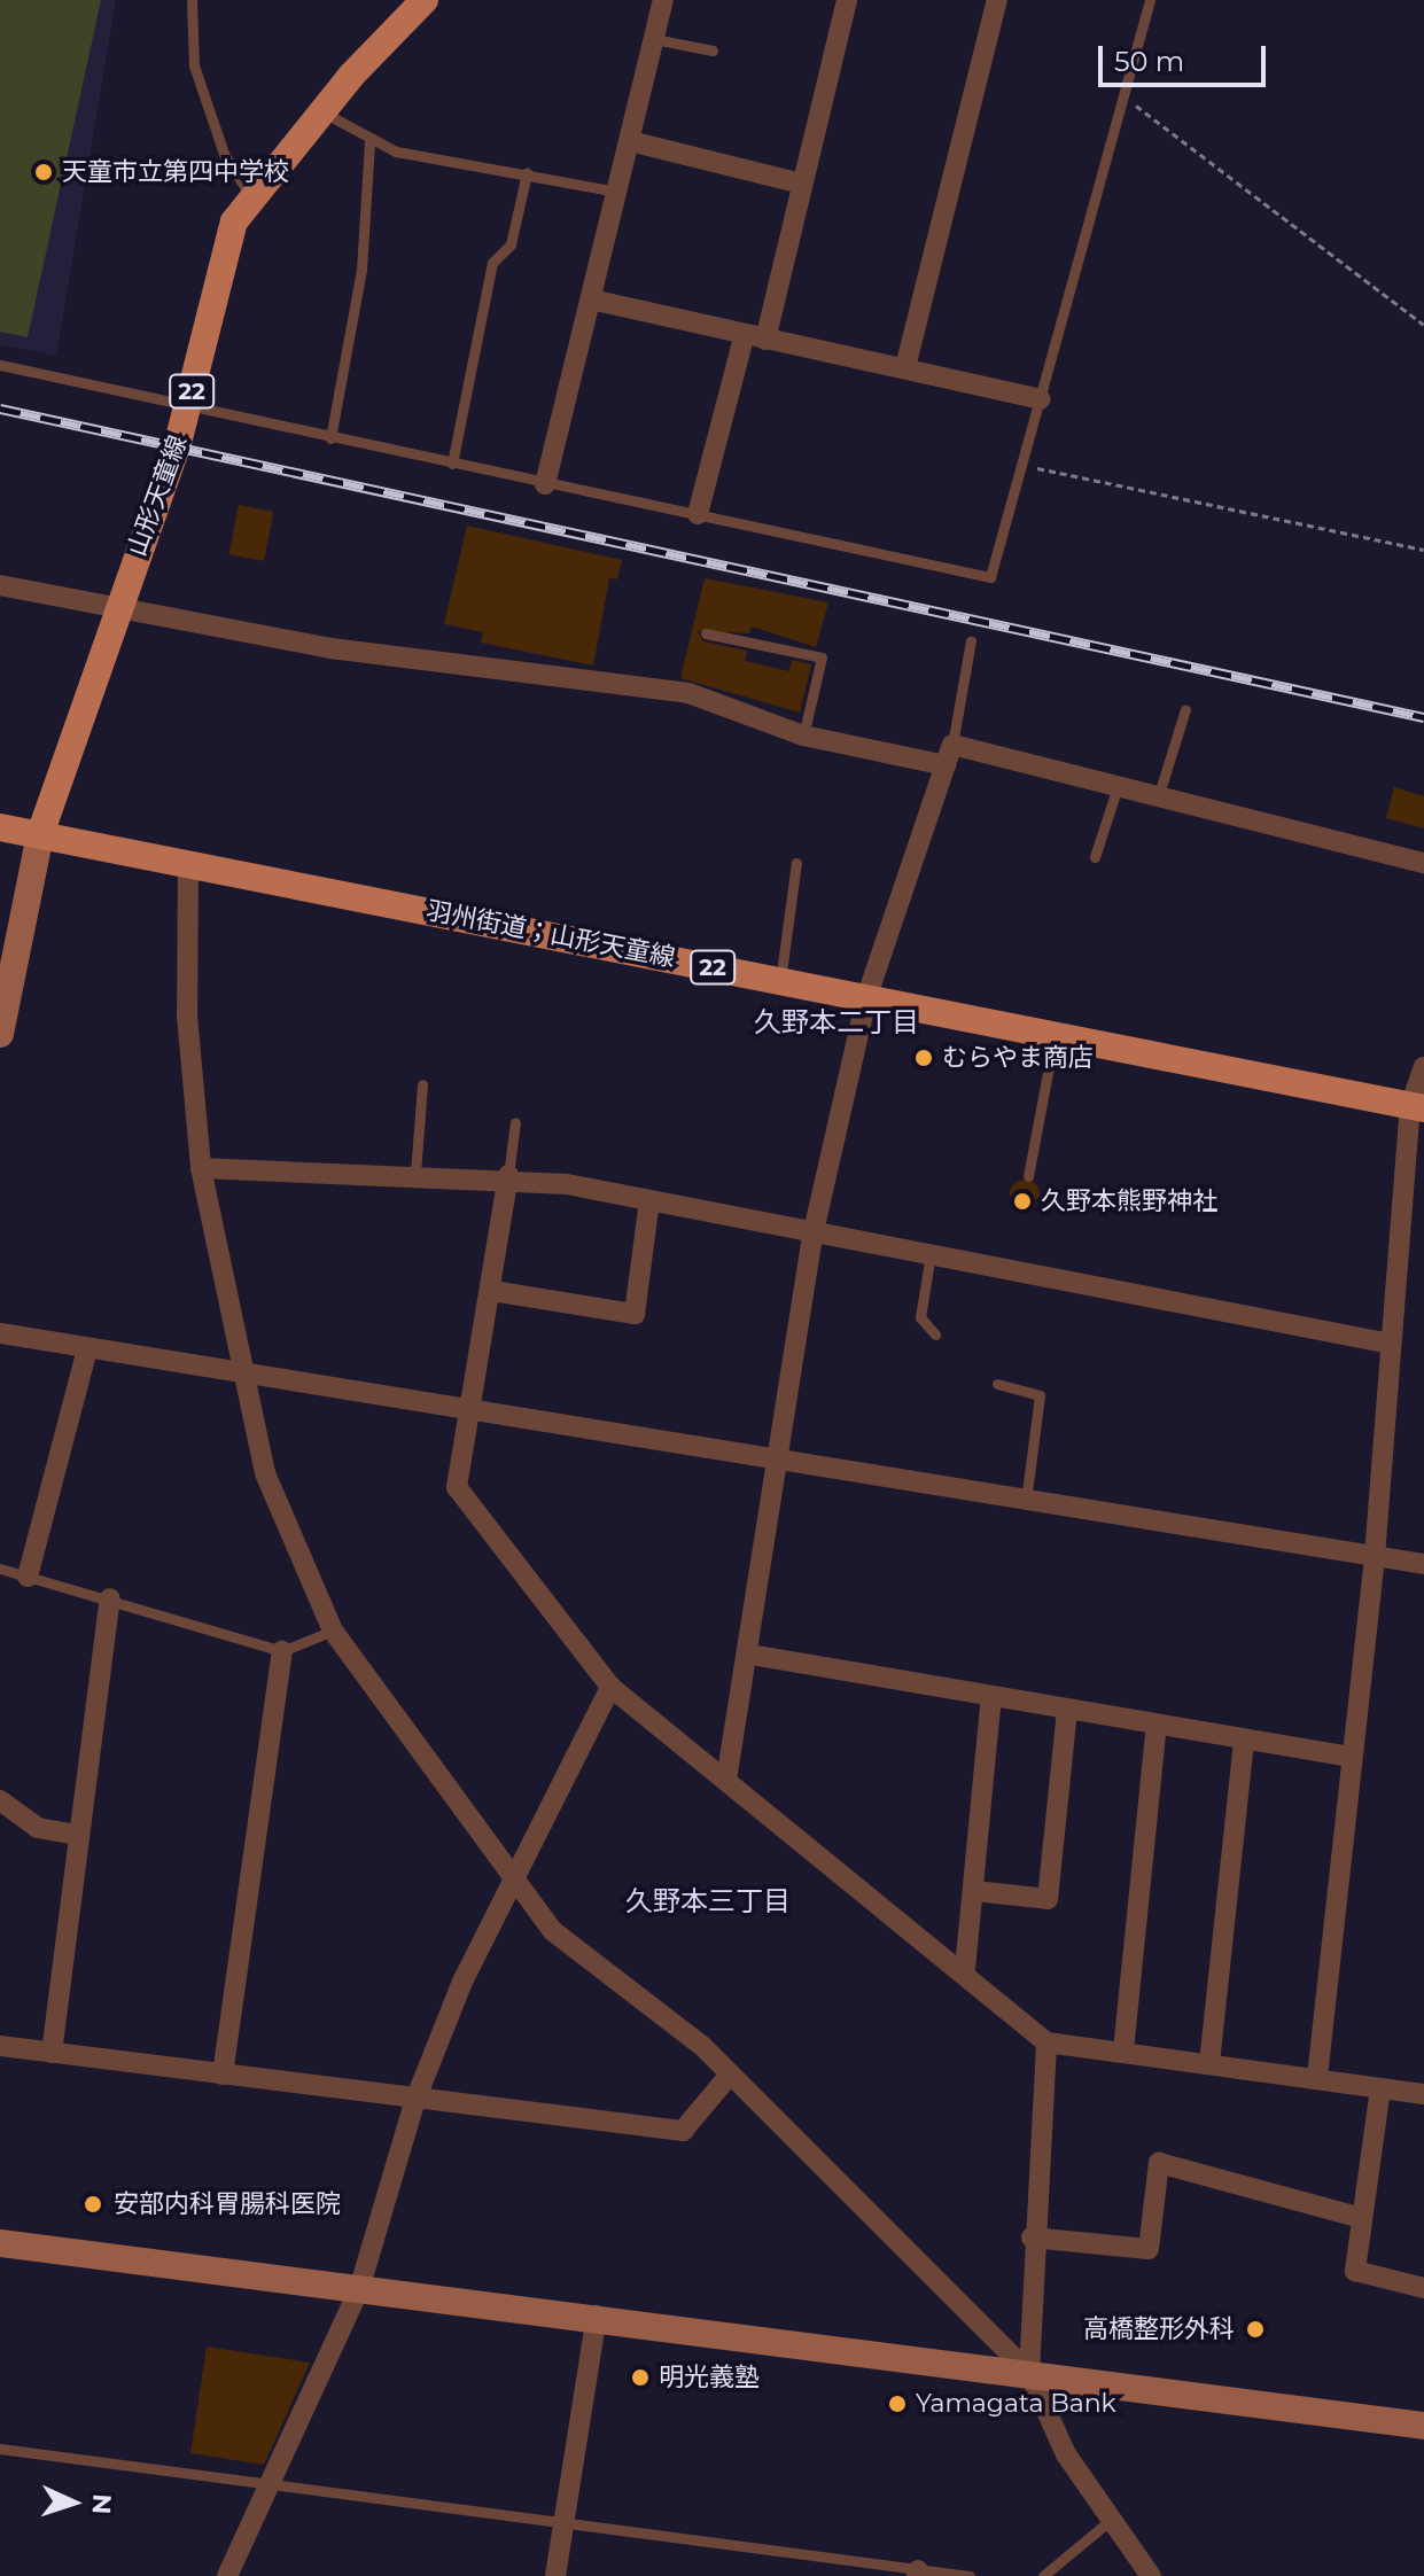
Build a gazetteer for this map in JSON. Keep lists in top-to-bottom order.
{
  "streets": {
    "main road": ["22", "山形天童線", "羽州街道；山形天童線"]
  },
  "crossings": [
    ["山形天童線", "羽州街道；山形天童線"]
  ],
  "districts": ["久野本二丁目", "久野本三丁目"],
  "places": [
    "天童市立第四中学校",
    "むらやま商店",
    "久野本熊野神社",
    "安部内科胃腸科医院",
    "高橋整形外科",
    "明光義塾",
    "Yamagata Bank"
  ],
  "scale_bar": "50 m",
  "north": "right"
}
